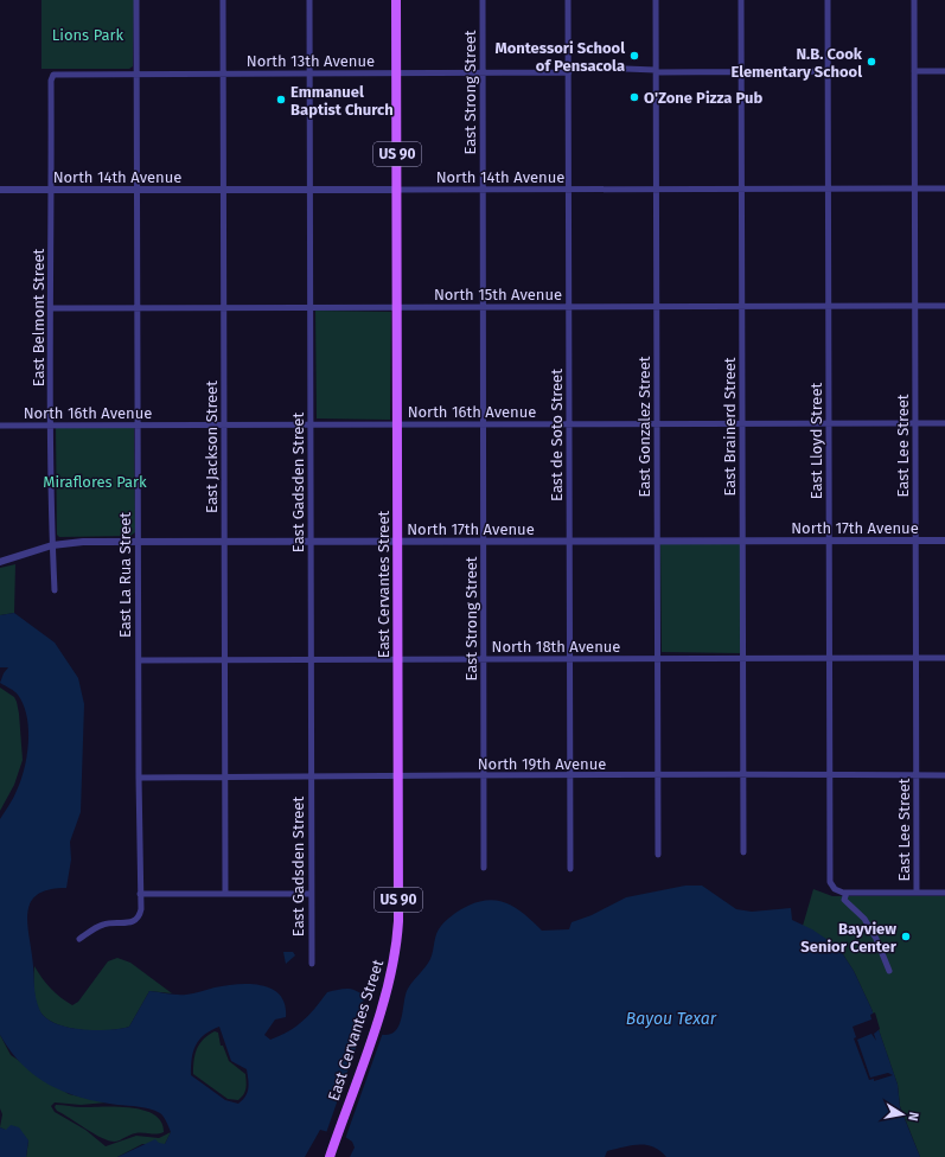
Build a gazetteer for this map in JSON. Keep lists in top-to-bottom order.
{
  "streets": {
    "main road": ["US 90", "East Cervantes Street"],
    "street": [
      "North 13th Avenue",
      "East Strong Street",
      "North 14th Avenue",
      "North 15th Avenue",
      "East Belmont Street",
      "North 16th Avenue",
      "East Gonzalez Street",
      "East Brainerd Street",
      "East de Soto Street",
      "East Lloyd Street",
      "East Lee Street",
      "East Jackson Street",
      "East Gadsden Street",
      "North 17th Avenue",
      "East La Rua Street",
      "North 18th Avenue",
      "North 19th Avenue"
    ]
  },
  "crossings": [
    ["North 13th Avenue", "East Strong Street"],
    ["North 13th Avenue", "East Belmont Street"],
    ["North 13th Avenue", "East Gonzalez Street"],
    ["North 13th Avenue", "East Brainerd Street"],
    ["North 13th Avenue", "East de Soto Street"],
    ["North 13th Avenue", "East Lloyd Street"],
    ["North 13th Avenue", "East Jackson Street"],
    ["North 13th Avenue", "East Gadsden Street"],
    ["North 13th Avenue", "East La Rua Street"],
    ["North 13th Avenue", "East Cervantes Street"],
    ["East Strong Street", "North 14th Avenue"],
    ["East Strong Street", "North 15th Avenue"],
    ["East Strong Street", "North 16th Avenue"],
    ["East Strong Street", "North 17th Avenue"],
    ["East Strong Street", "North 18th Avenue"],
    ["East Strong Street", "North 19th Avenue"],
    ["North 14th Avenue", "East Belmont Street"],
    ["North 14th Avenue", "East Gonzalez Street"],
    ["North 14th Avenue", "East Brainerd Street"],
    ["North 14th Avenue", "East de Soto Street"],
    ["North 14th Avenue", "East Lloyd Street"],
    ["North 14th Avenue", "East Lee Street"],
    ["North 14th Avenue", "East Jackson Street"],
    ["North 14th Avenue", "East Gadsden Street"],
    ["North 14th Avenue", "East La Rua Street"],
    ["North 14th Avenue", "East Cervantes Street"],
    ["North 15th Avenue", "East Belmont Street"],
    ["North 15th Avenue", "East Gonzalez Street"],
    ["North 15th Avenue", "East Brainerd Street"],
    ["North 15th Avenue", "East de Soto Street"],
    ["North 15th Avenue", "East Lloyd Street"],
    ["North 15th Avenue", "East Lee Street"],
    ["North 15th Avenue", "East Jackson Street"],
    ["North 15th Avenue", "East Gadsden Street"],
    ["North 15th Avenue", "East La Rua Street"],
    ["North 15th Avenue", "East Cervantes Street"],
    ["East Belmont Street", "North 16th Avenue"],
    ["East Belmont Street", "North 17th Avenue"],
    ["North 16th Avenue", "East Gonzalez Street"],
    ["North 16th Avenue", "East Brainerd Street"],
    ["North 16th Avenue", "East de Soto Street"],
    ["North 16th Avenue", "East Lloyd Street"],
    ["North 16th Avenue", "East Lee Street"],
    ["North 16th Avenue", "East Jackson Street"],
    ["North 16th Avenue", "East Gadsden Street"],
    ["North 16th Avenue", "East La Rua Street"],
    ["North 16th Avenue", "East Cervantes Street"],
    ["East Gonzalez Street", "North 17th Avenue"],
    ["East Gonzalez Street", "North 18th Avenue"],
    ["East Gonzalez Street", "North 19th Avenue"],
    ["East Brainerd Street", "North 17th Avenue"],
    ["East Brainerd Street", "North 18th Avenue"],
    ["East Brainerd Street", "North 19th Avenue"],
    ["East de Soto Street", "North 17th Avenue"],
    ["East de Soto Street", "North 18th Avenue"],
    ["East de Soto Street", "North 19th Avenue"],
    ["East Lloyd Street", "North 17th Avenue"],
    ["East Lloyd Street", "North 18th Avenue"],
    ["East Lloyd Street", "North 19th Avenue"],
    ["East Lee Street", "North 17th Avenue"],
    ["East Lee Street", "North 18th Avenue"],
    ["East Lee Street", "North 19th Avenue"],
    ["East Jackson Street", "North 17th Avenue"],
    ["East Jackson Street", "North 18th Avenue"],
    ["East Jackson Street", "North 19th Avenue"],
    ["East Gadsden Street", "North 17th Avenue"],
    ["East Gadsden Street", "North 18th Avenue"],
    ["East Gadsden Street", "North 19th Avenue"],
    ["North 17th Avenue", "East La Rua Street"],
    ["North 17th Avenue", "East Cervantes Street"],
    ["East La Rua Street", "North 18th Avenue"],
    ["East La Rua Street", "North 19th Avenue"],
    ["East Cervantes Street", "North 18th Avenue"],
    ["East Cervantes Street", "North 19th Avenue"]
  ],
  "water": ["Bayou Texar"],
  "parks": ["Lions Park", "Miraflores Park"],
  "places": [
    "Montessori School of Pensacola",
    "N.B. Cook Elementary School",
    "O'Zone Pizza Pub",
    "Emmanuel Baptist Church",
    "Bayview Senior Center"
  ],
  "north": "right"
}
